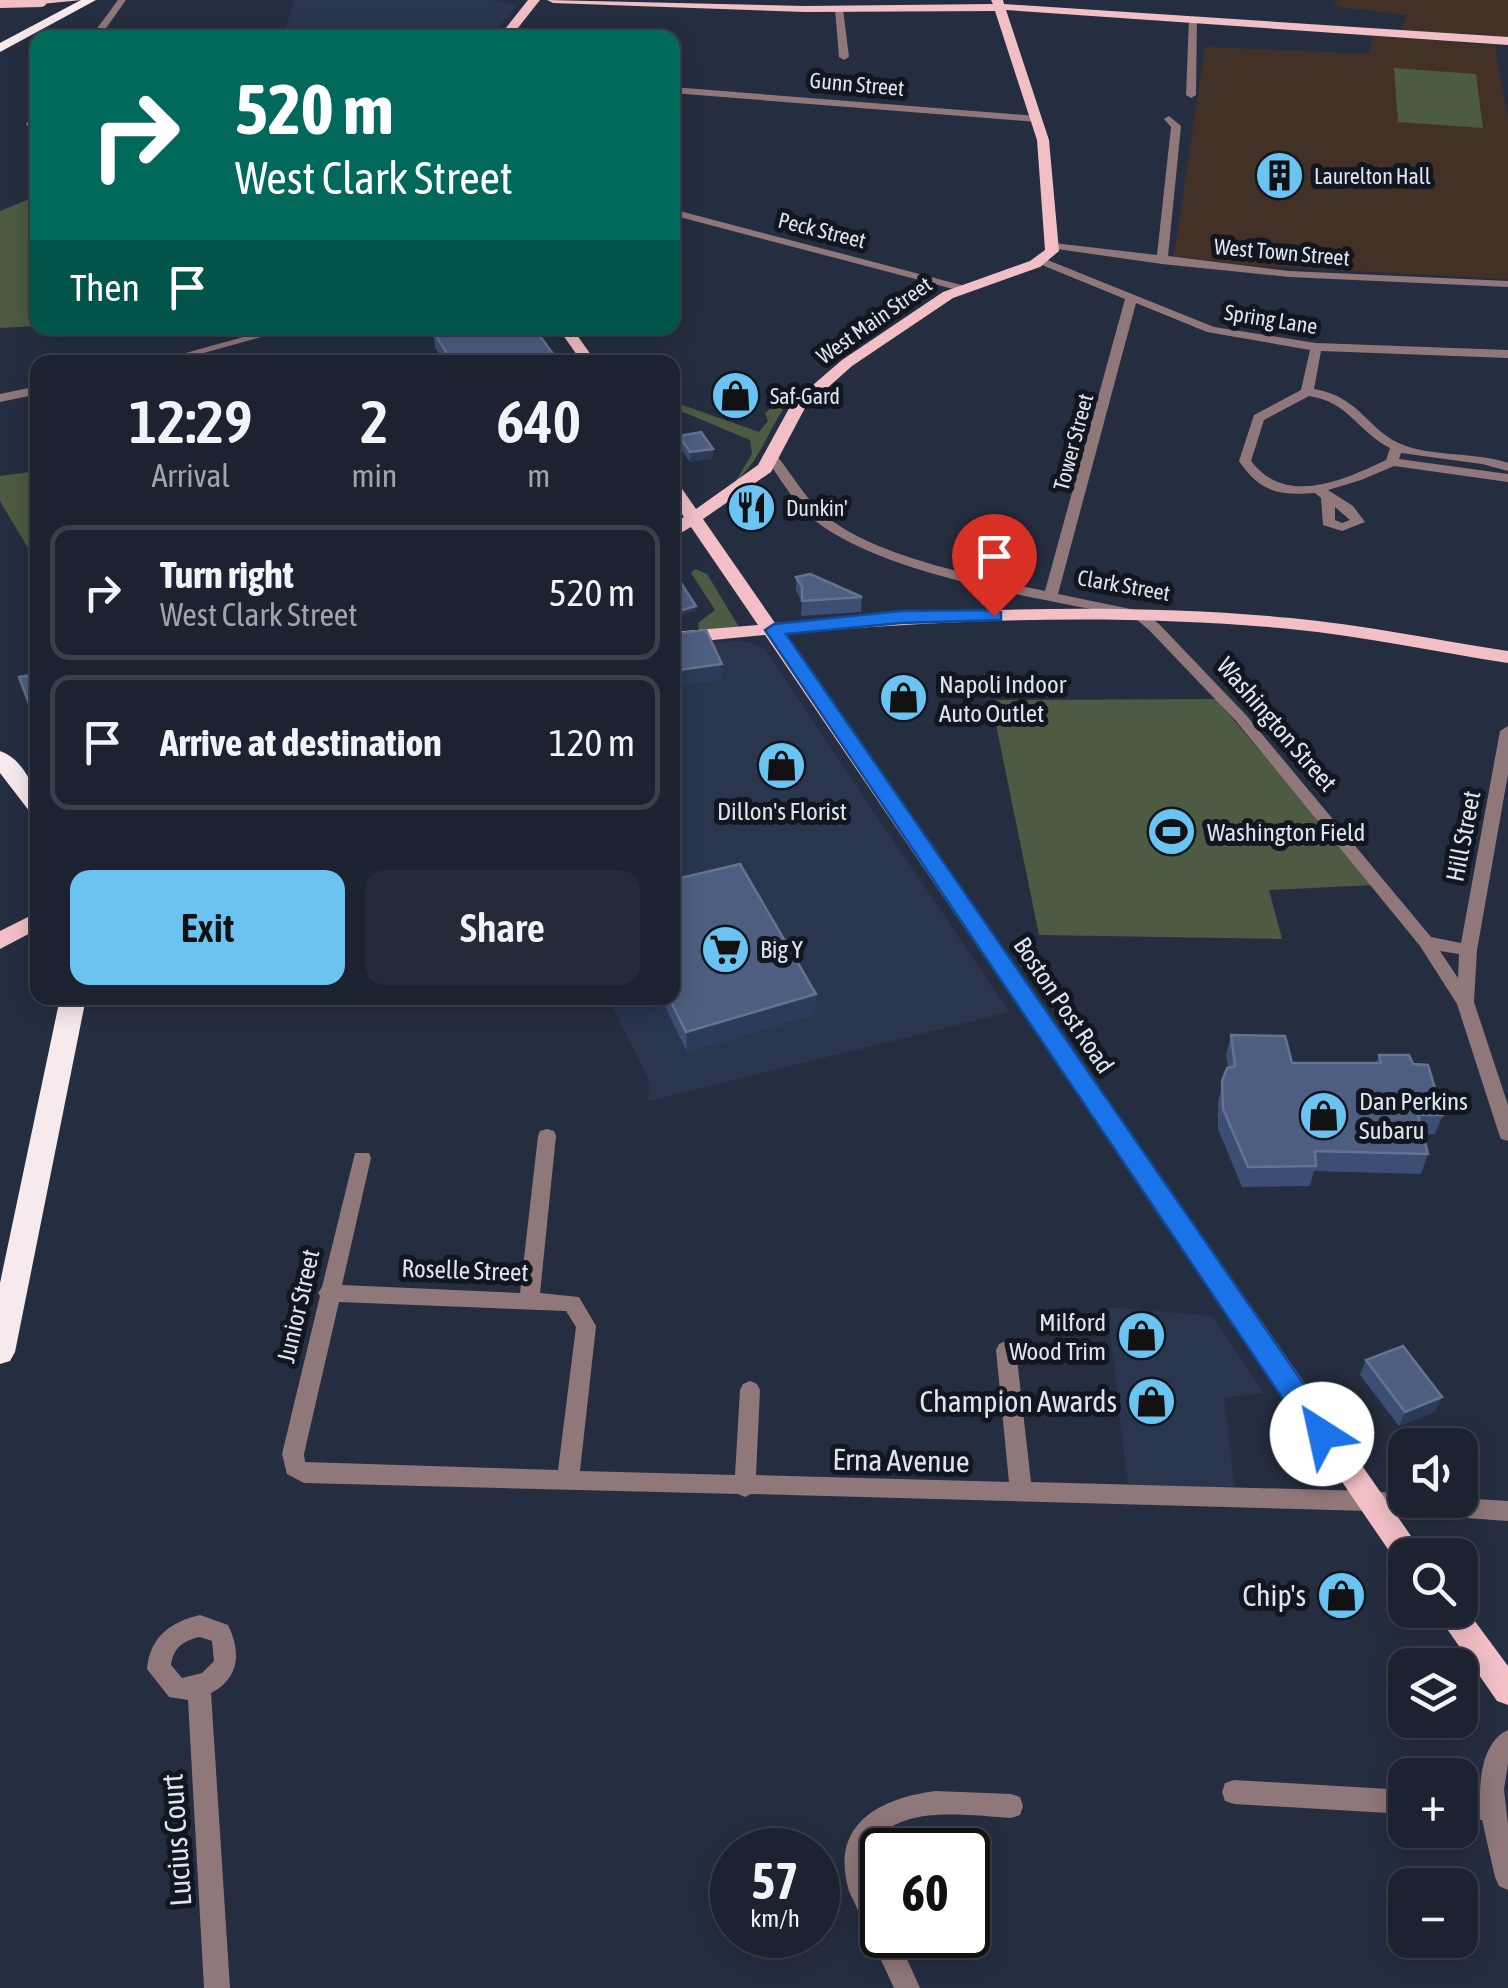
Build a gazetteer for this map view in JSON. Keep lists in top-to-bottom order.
{
  "streets": {
    "main road": ["West Main Street", "Clark Street", "Boston Post Road"],
    "street": [
      "Gunn Street",
      "Peck Street",
      "West Town Street",
      "Spring Lane",
      "Tower Street",
      "Washington Street",
      "Hill Street",
      "Roselle Street",
      "Junior Street",
      "Erna Avenue",
      "Lucius Court"
    ]
  },
  "crossings": [
    ["Peck Street", "West Main Street"],
    ["West Town Street", "West Main Street"],
    ["Spring Lane", "West Main Street"],
    ["Spring Lane", "Tower Street"],
    ["West Main Street", "Clark Street"],
    ["West Main Street", "Boston Post Road"],
    ["Tower Street", "Clark Street"],
    ["Clark Street", "Washington Street"],
    ["Clark Street", "Boston Post Road"],
    ["Washington Street", "Hill Street"],
    ["Boston Post Road", "Erna Avenue"],
    ["Roselle Street", "Junior Street"],
    ["Roselle Street", "Erna Avenue"],
    ["Junior Street", "Erna Avenue"]
  ],
  "places": {
    "building": ["Laurelton Hall"],
    "shop": [
      "Saf-Gard",
      "Napoli Indoor Auto Outlet",
      "Dillon's Florist",
      "Dan Perkins Subaru",
      "Milford Wood Trim",
      "Champion Awards",
      "Chip's"
    ],
    "restaurant": ["Dunkin'"],
    "sports": ["Washington Field"],
    "supermarket": ["Big Y"]
  },
  "page": {
    "turn": ["520 m", "West Clark Street"],
    "then": "Then",
    "eta": [
      "12:29",
      "Arrival",
      "2",
      "min",
      "640",
      "m"
    ],
    "list": [
      {
        "name": "Turn right",
        "note": "West Clark Street",
        "value": "520 m"
      },
      {
        "name": "Arrive at destination",
        "value": "120 m"
      }
    ],
    "buttons": ["Exit", "Share"],
    "map_buttons": ["+", "−"],
    "speed": "57 km/h",
    "limit": "60"
  }
}
